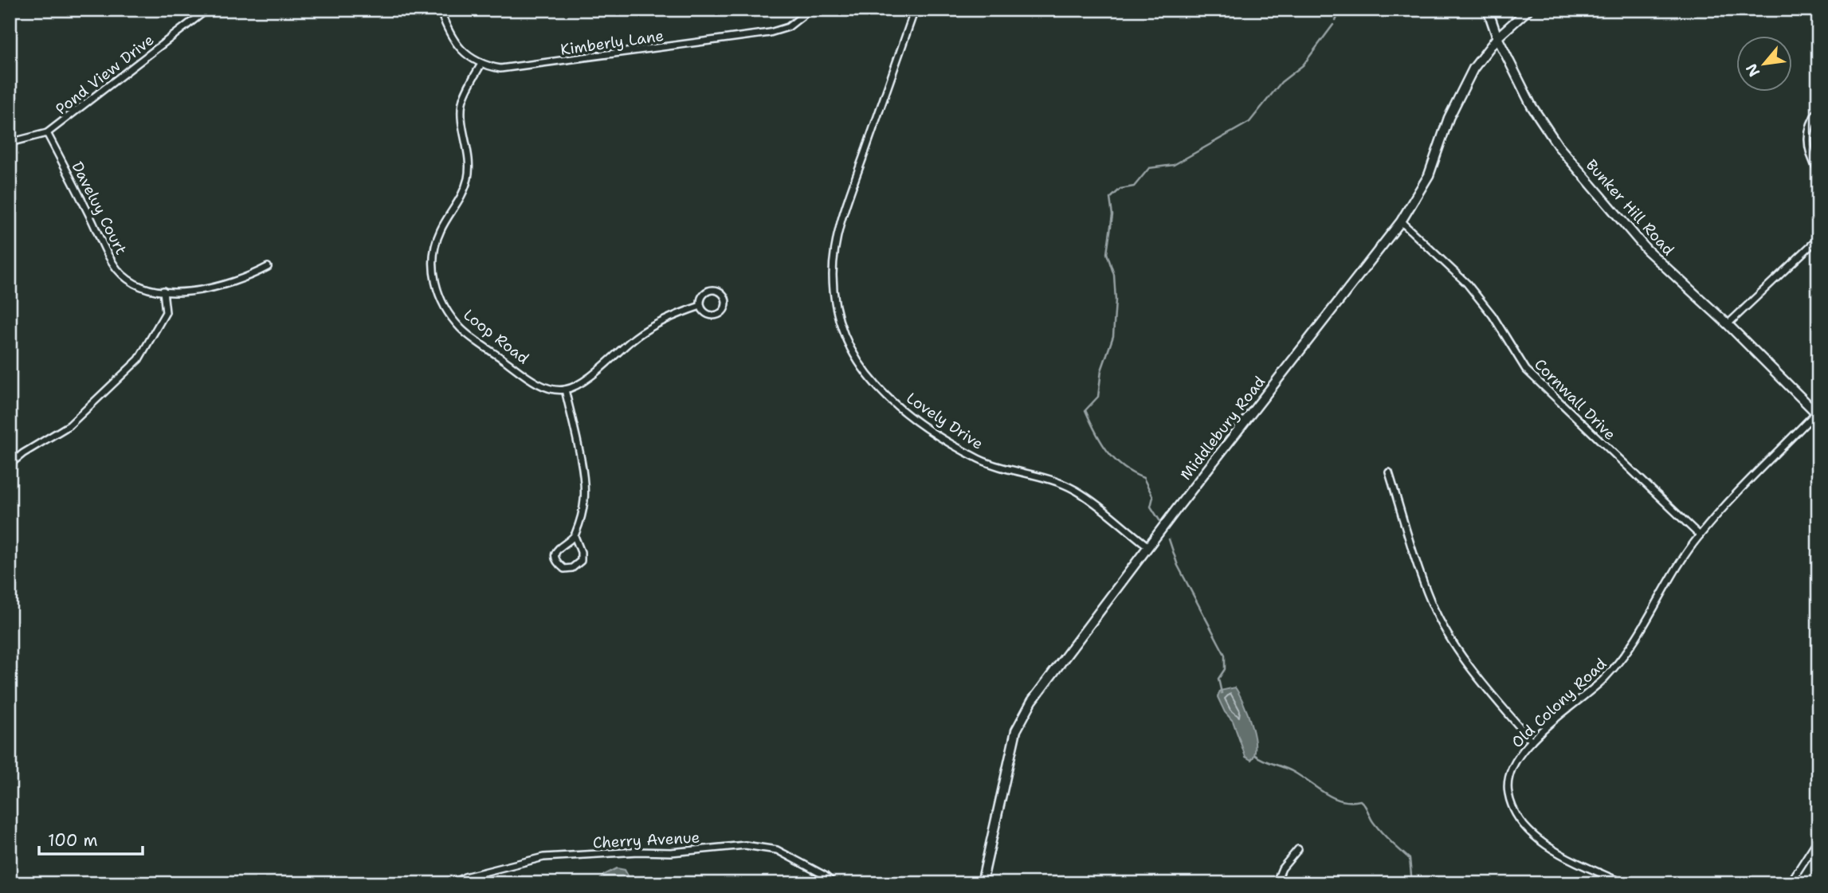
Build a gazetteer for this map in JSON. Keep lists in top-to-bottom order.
{
  "streets": {
    "street": [
      "Kimberly Lane",
      "Pond View Drive",
      "Bunker Hill Road",
      "Daveluy Court",
      "Loop Road",
      "Cornwall Drive",
      "Lovely Drive",
      "Middlebury Road",
      "Old Colony Road",
      "Cherry Avenue"
    ]
  },
  "crossings": [
    ["Kimberly Lane", "Loop Road"],
    ["Pond View Drive", "Daveluy Court"],
    ["Bunker Hill Road", "Middlebury Road"],
    ["Bunker Hill Road", "Old Colony Road"],
    ["Cornwall Drive", "Middlebury Road"],
    ["Cornwall Drive", "Old Colony Road"],
    ["Lovely Drive", "Middlebury Road"]
  ],
  "scale_bar": "100 m",
  "north": "bottom left"
}
